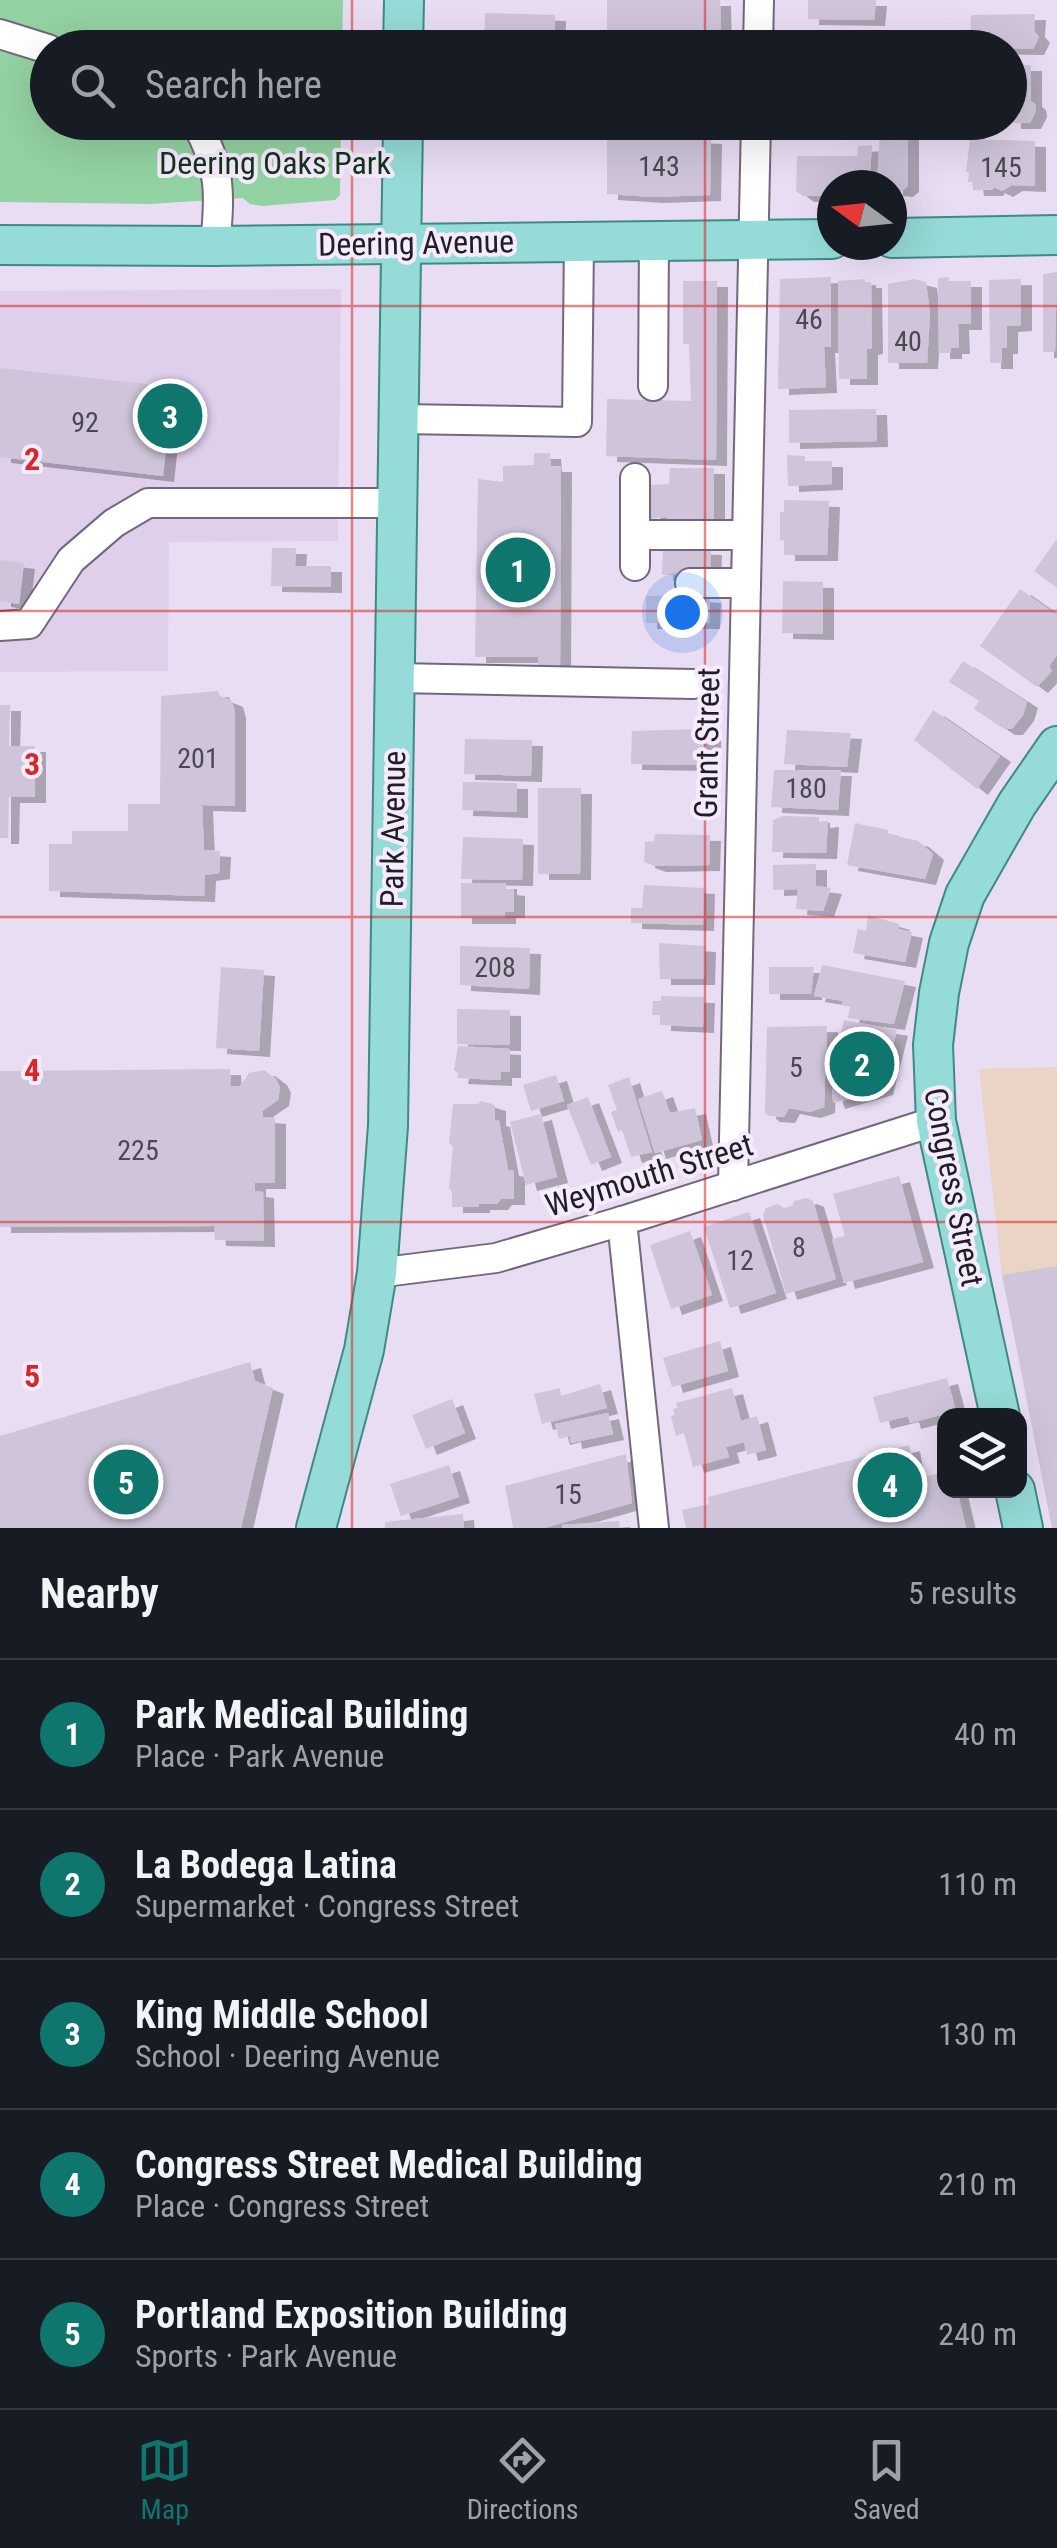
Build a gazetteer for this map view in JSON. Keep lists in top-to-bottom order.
{
  "streets": {
    "main road": ["Deering Avenue", "Park Avenue", "Congress Street"],
    "street": ["Grant Street", "Weymouth Street"]
  },
  "crossings": [
    ["Deering Avenue", "Grant Street"],
    ["Deering Avenue", "Park Avenue"],
    ["Grant Street", "Weymouth Street"],
    ["Park Avenue", "Weymouth Street"],
    ["Weymouth Street", "Congress Street"]
  ],
  "parks": ["Deering Oaks Park"],
  "house_numbers": [
    "143",
    "145",
    "46",
    "40",
    "92",
    "201",
    "180",
    "208",
    "5",
    "225",
    "8",
    "12",
    "15"
  ],
  "north": "left",
  "page": {
    "search": "Search here",
    "pins": [
      "3",
      "1",
      "2",
      "5",
      "4"
    ],
    "heading": ["Nearby", "5 results"],
    "list": [
      {
        "mark": "1",
        "name": "Park Medical Building",
        "note": "Place · Park Avenue",
        "value": "40 m"
      },
      {
        "mark": "2",
        "name": "La Bodega Latina",
        "note": "Supermarket · Congress Street",
        "value": "110 m"
      },
      {
        "mark": "3",
        "name": "King Middle School",
        "note": "School · Deering Avenue",
        "value": "130 m"
      },
      {
        "mark": "4",
        "name": "Congress Street Medical Building",
        "note": "Place · Congress Street",
        "value": "210 m"
      },
      {
        "mark": "5",
        "name": "Portland Exposition Building",
        "note": "Sports · Park Avenue",
        "value": "240 m"
      }
    ],
    "nav": ["Map", "Directions", "Saved"]
  },
  "grid": {
    "rows": [
      "2",
      "3",
      "4",
      "5"
    ]
  }
}
